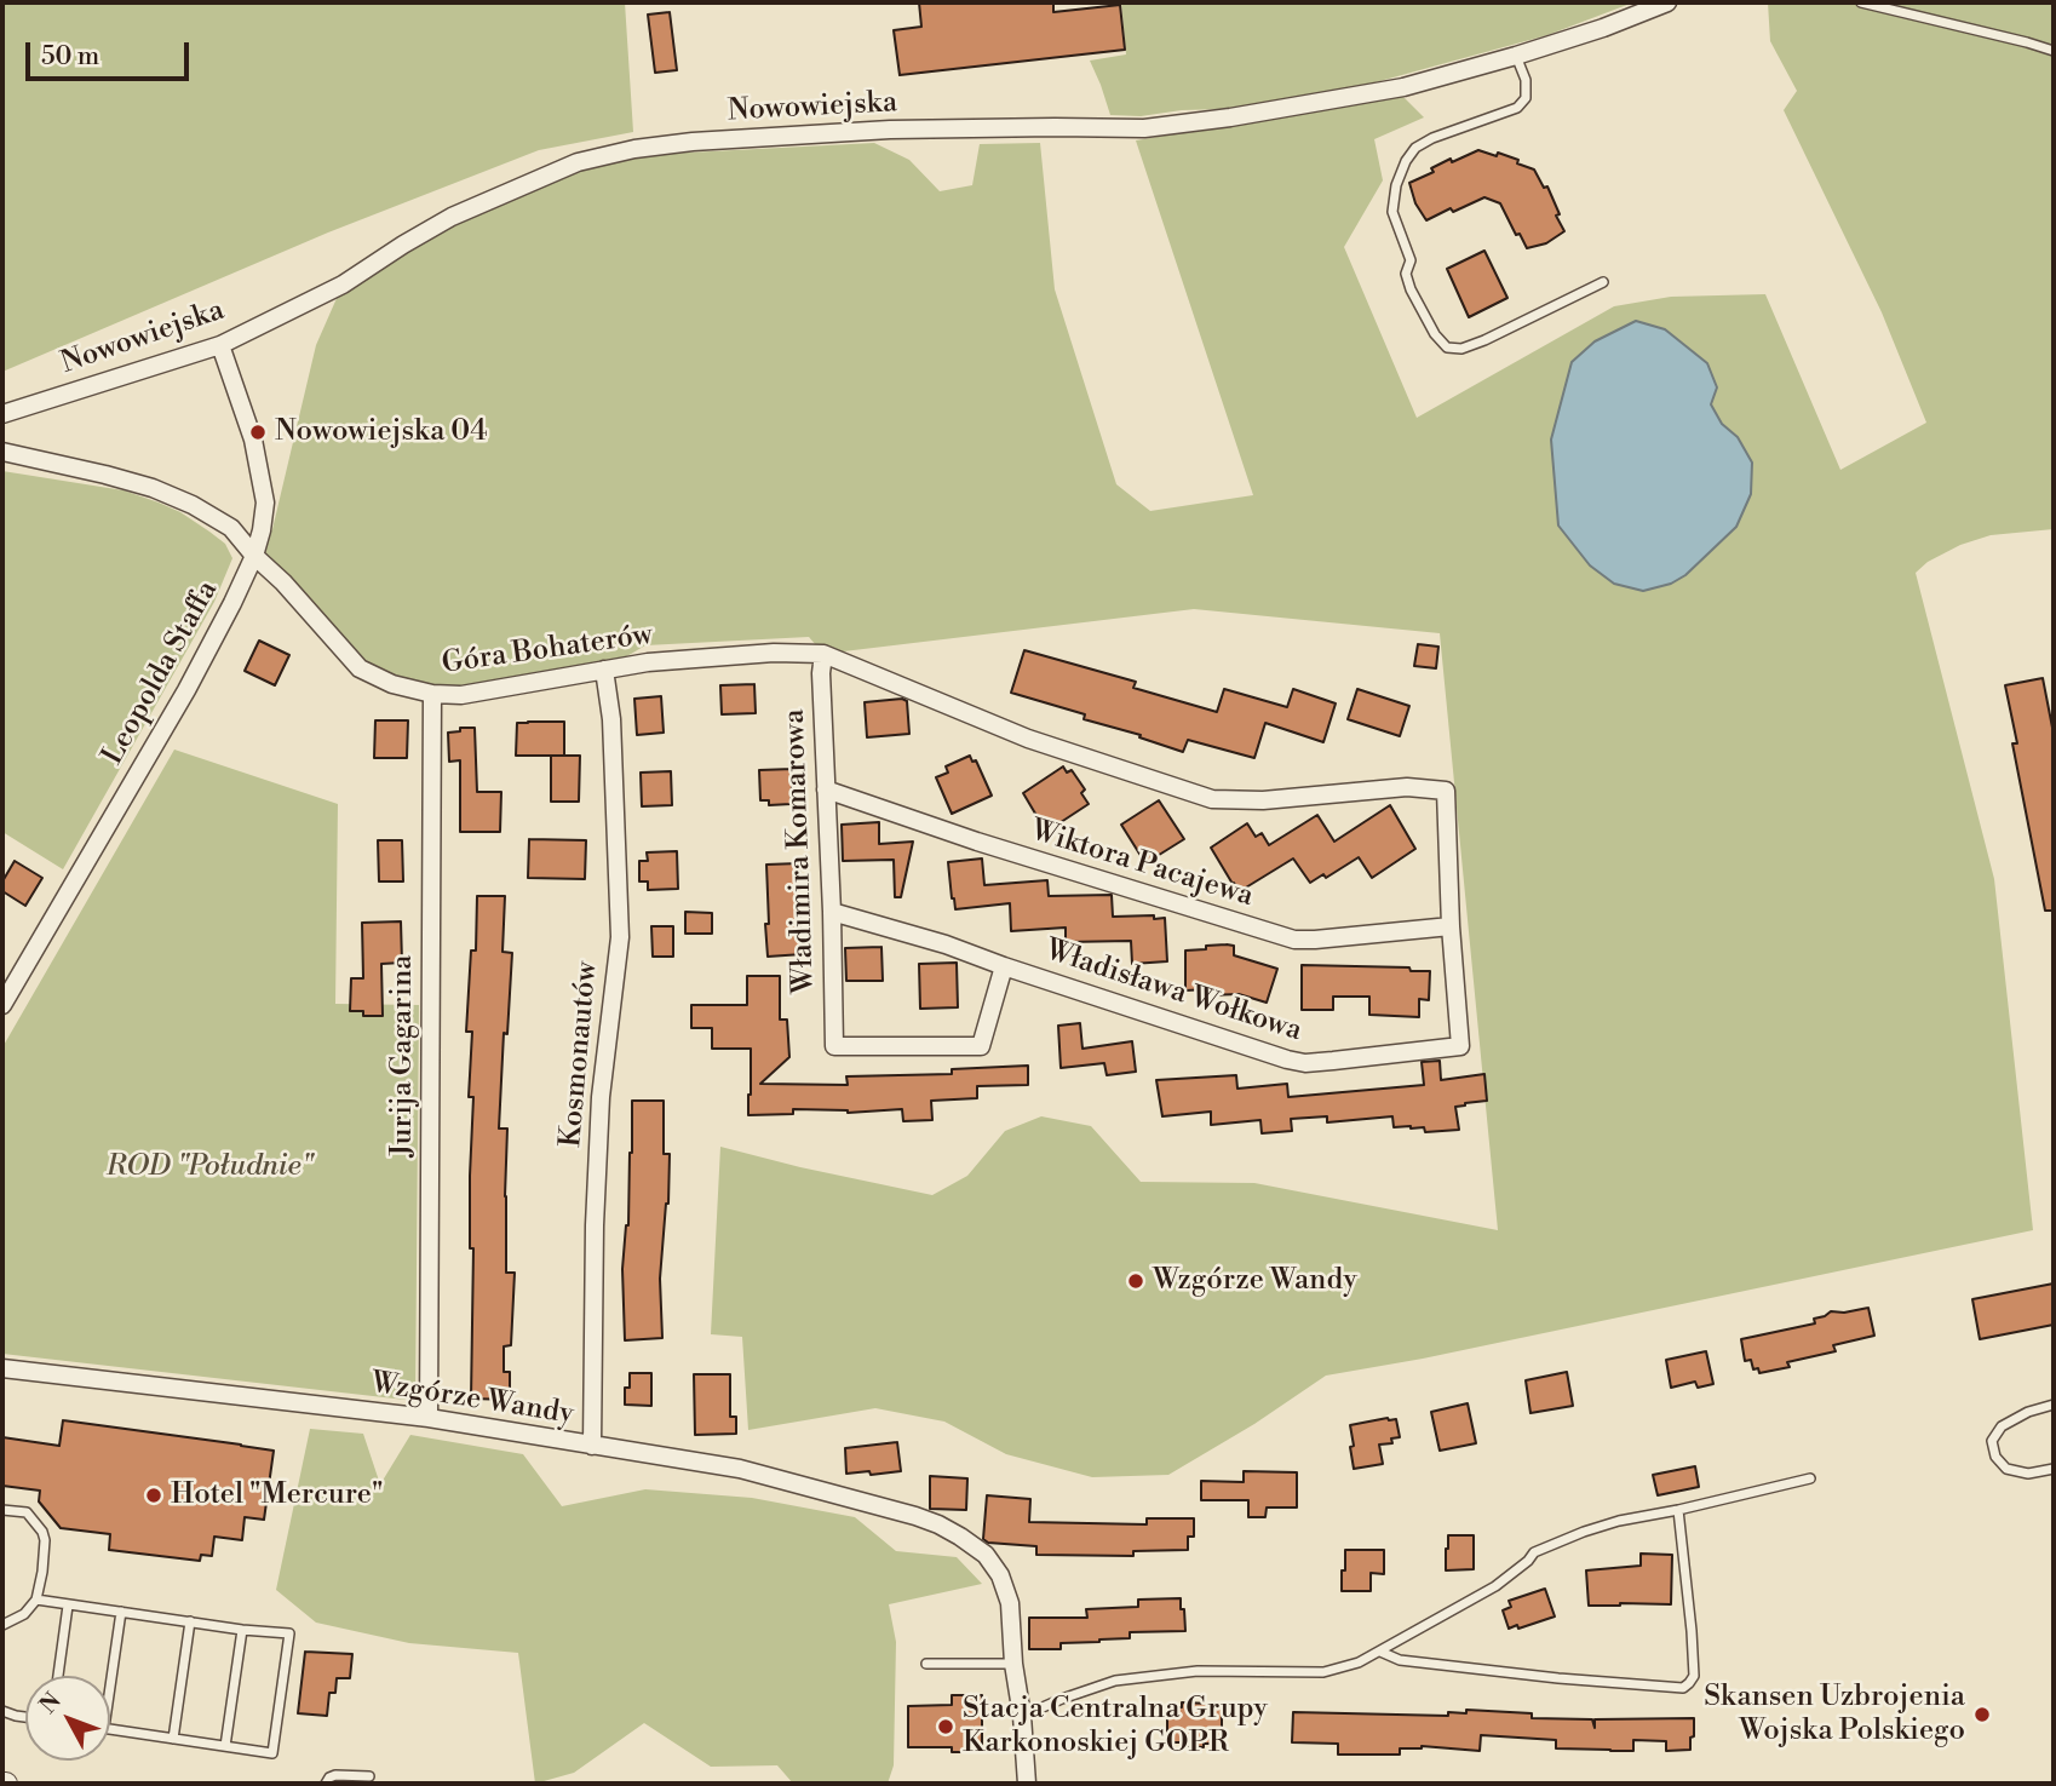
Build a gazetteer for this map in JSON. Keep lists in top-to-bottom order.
{
  "streets": {
    "street": [
      "Nowowiejska",
      "Góra Bohaterów",
      "Leopolda Staffa",
      "Władimira Komarowa",
      "Wiktora Pacajewa",
      "Władisława Wołkowa",
      "Kosmonautów",
      "Jurija Gagarina",
      "Wzgórze Wandy"
    ]
  },
  "crossings": [
    ["Nowowiejska", "Leopolda Staffa"],
    ["Góra Bohaterów", "Leopolda Staffa"],
    ["Góra Bohaterów", "Władimira Komarowa"],
    ["Góra Bohaterów", "Kosmonautów"],
    ["Góra Bohaterów", "Jurija Gagarina"],
    ["Władimira Komarowa", "Wiktora Pacajewa"],
    ["Władimira Komarowa", "Władisława Wołkowa"],
    ["Wiktora Pacajewa", "Władisława Wołkowa"],
    ["Kosmonautów", "Wzgórze Wandy"],
    ["Jurija Gagarina", "Wzgórze Wandy"]
  ],
  "parks": ["ROD \"Południe\""],
  "places": [
    "Nowowiejska 04",
    "Wzgórze Wandy",
    "Hotel \"Mercure\"",
    "Skansen Uzbrojenia Wojska Polskiego",
    "Stacja Centralna Grupy Karkonoskiej GOPR"
  ],
  "scale_bar": "50 m",
  "north": "top left"
}
